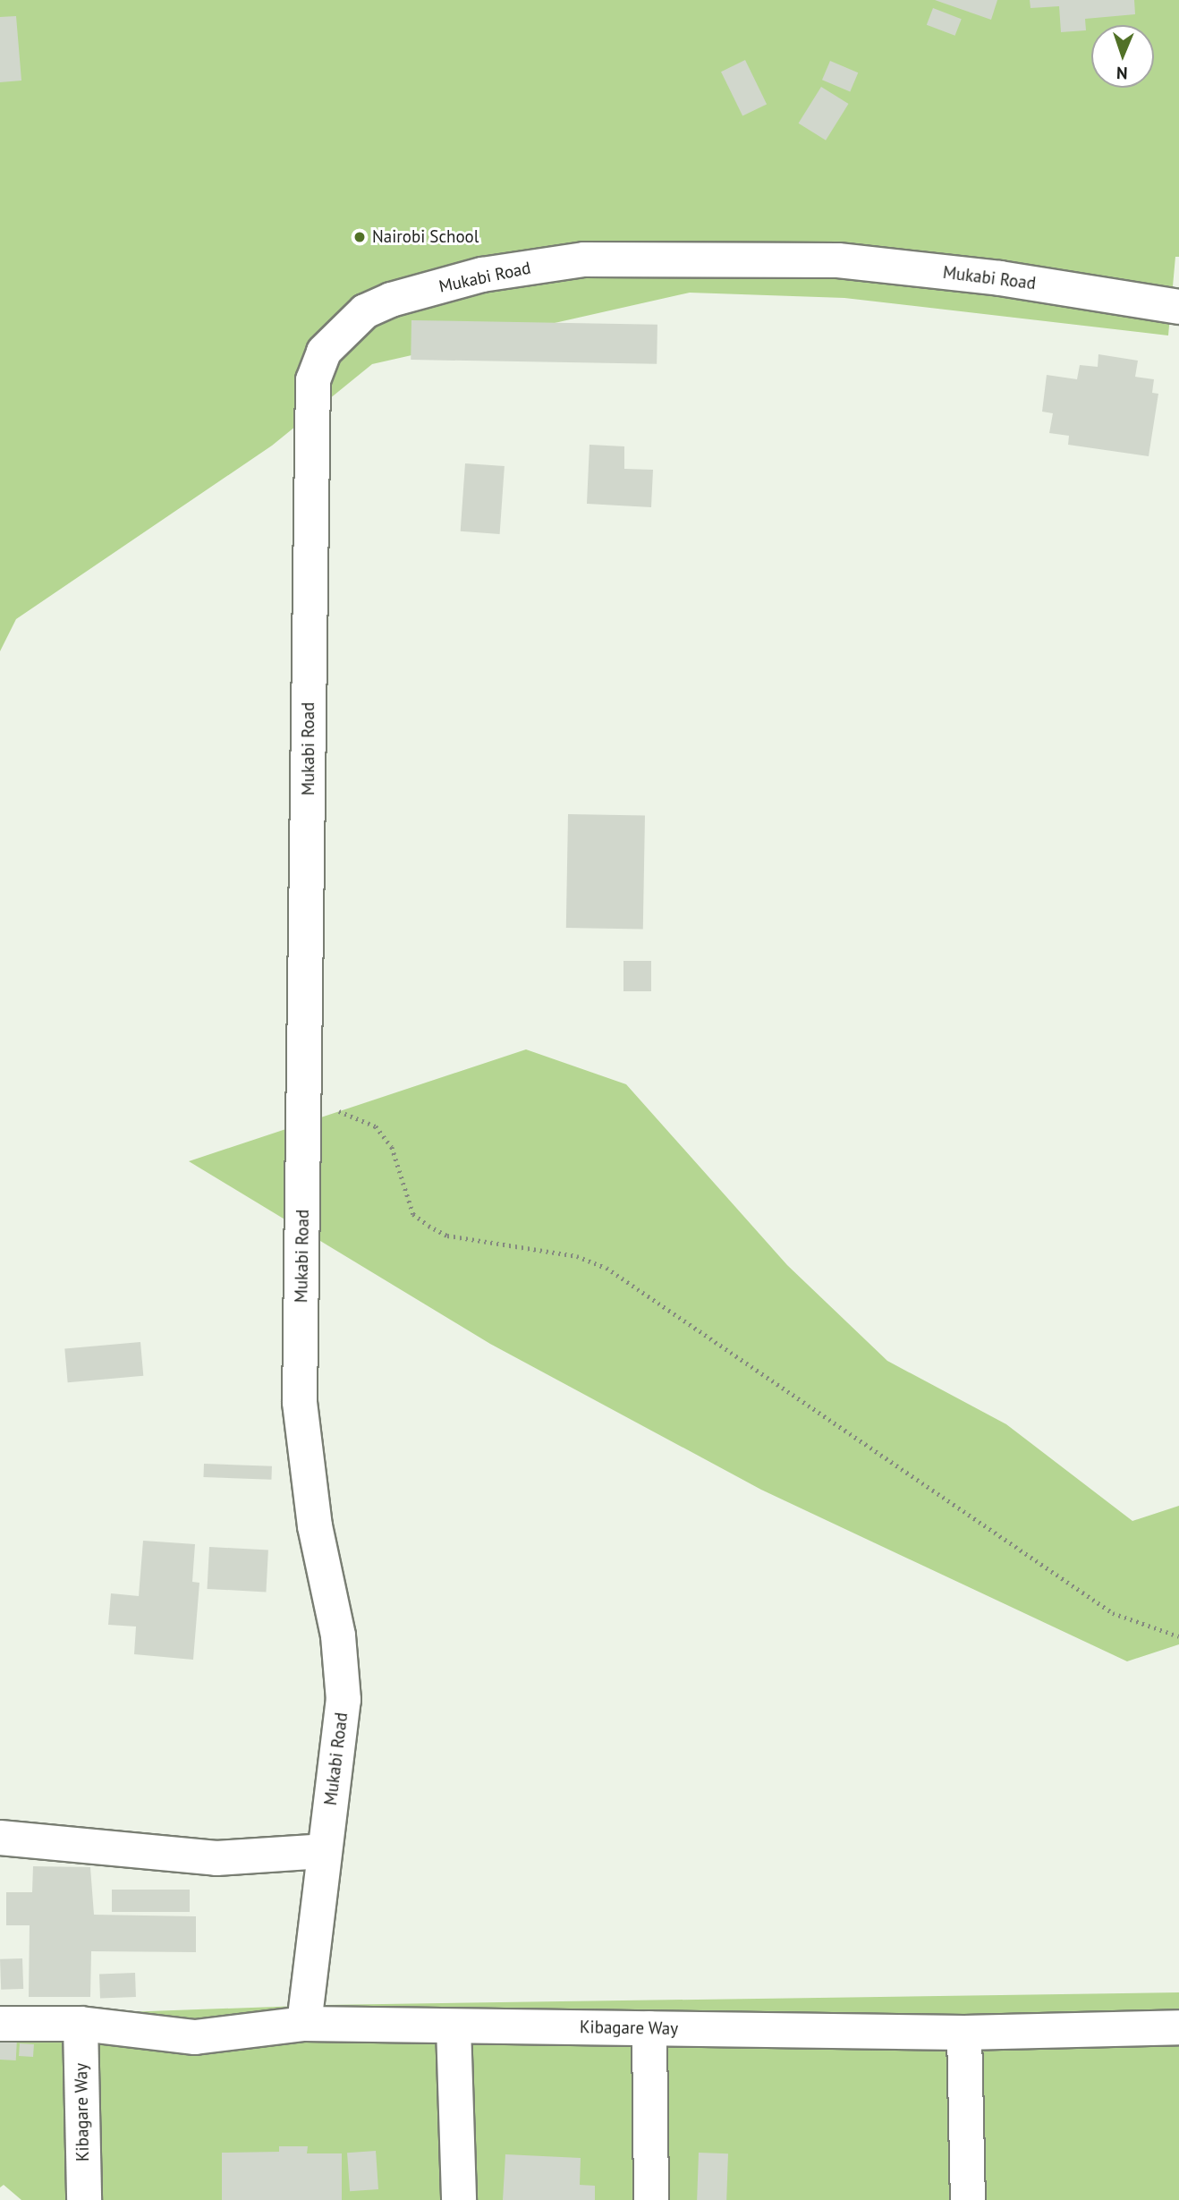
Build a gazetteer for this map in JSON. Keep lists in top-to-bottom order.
{
  "streets": {
    "street": ["Mukabi Road", "Kibagare Way"]
  },
  "crossings": [
    ["Mukabi Road", "Kibagare Way"]
  ],
  "places": ["Nairobi School"],
  "north": "bottom"
}
